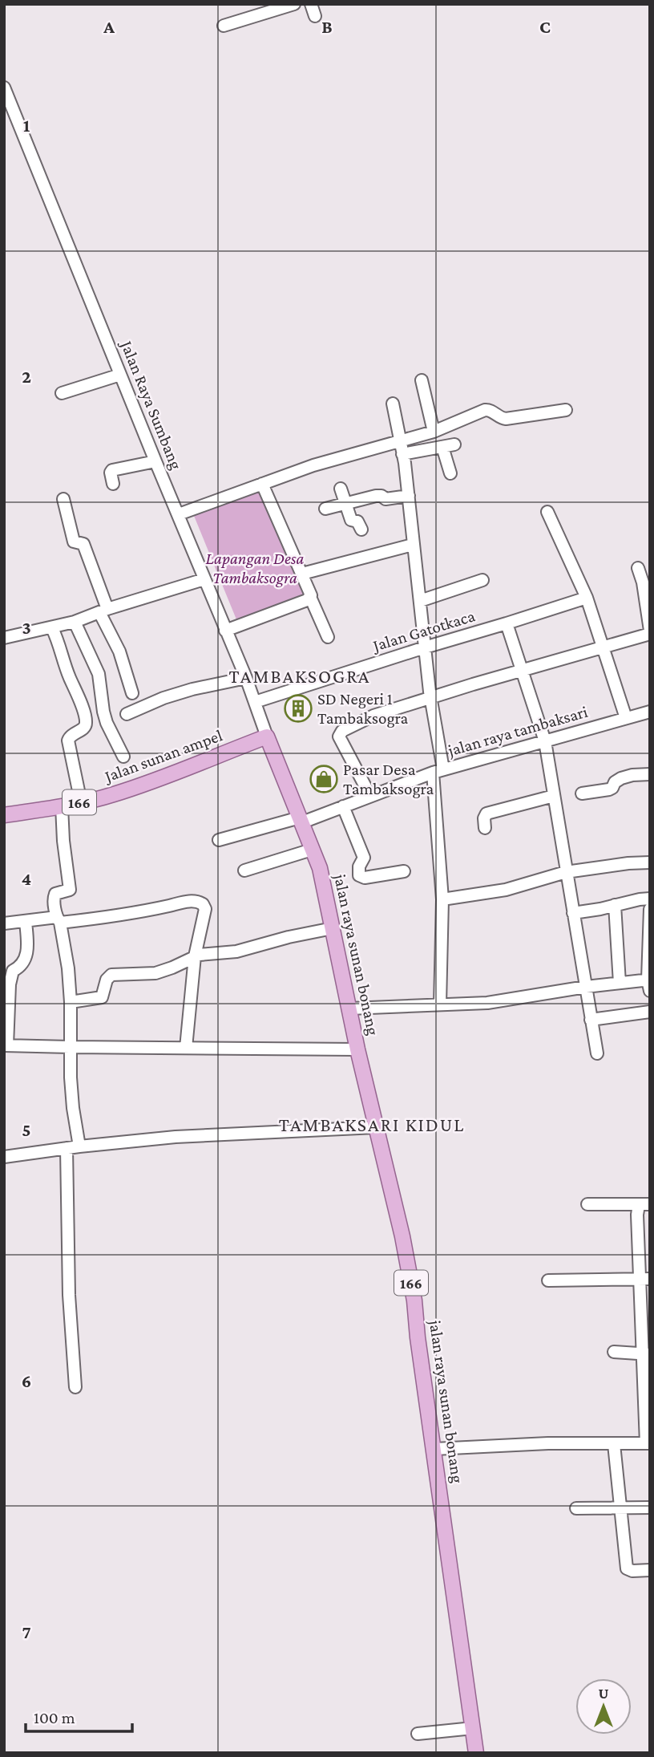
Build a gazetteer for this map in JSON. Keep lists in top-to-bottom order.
{
  "streets": {
    "main road": ["Jalan sunan ampel", "166", "jalan raya sunan bonang"],
    "street": ["Jalan Raya Sumbang", "Jalan Gatotkaca", "jalan raya tambaksari"]
  },
  "crossings": [
    ["Jalan Raya Sumbang", "Jalan Gatotkaca"],
    ["Jalan Raya Sumbang", "Jalan sunan ampel"],
    ["Jalan Raya Sumbang", "jalan raya sunan bonang"],
    ["jalan raya tambaksari", "jalan raya sunan bonang"],
    ["Jalan sunan ampel", "jalan raya sunan bonang"]
  ],
  "districts": ["TAMBAKSOGRA", "TAMBAKSARI KIDUL"],
  "parks": ["Lapangan Desa Tambaksogra"],
  "places": {
    "building": ["SD Negeri 1 Tambaksogra"],
    "shop": ["Pasar Desa Tambaksogra"]
  },
  "scale_bar": "100 m",
  "north": "top",
  "grid": {
    "columns": ["A", "B", "C"],
    "rows": [
      "1",
      "2",
      "3",
      "4",
      "5",
      "6",
      "7"
    ]
  }
}
